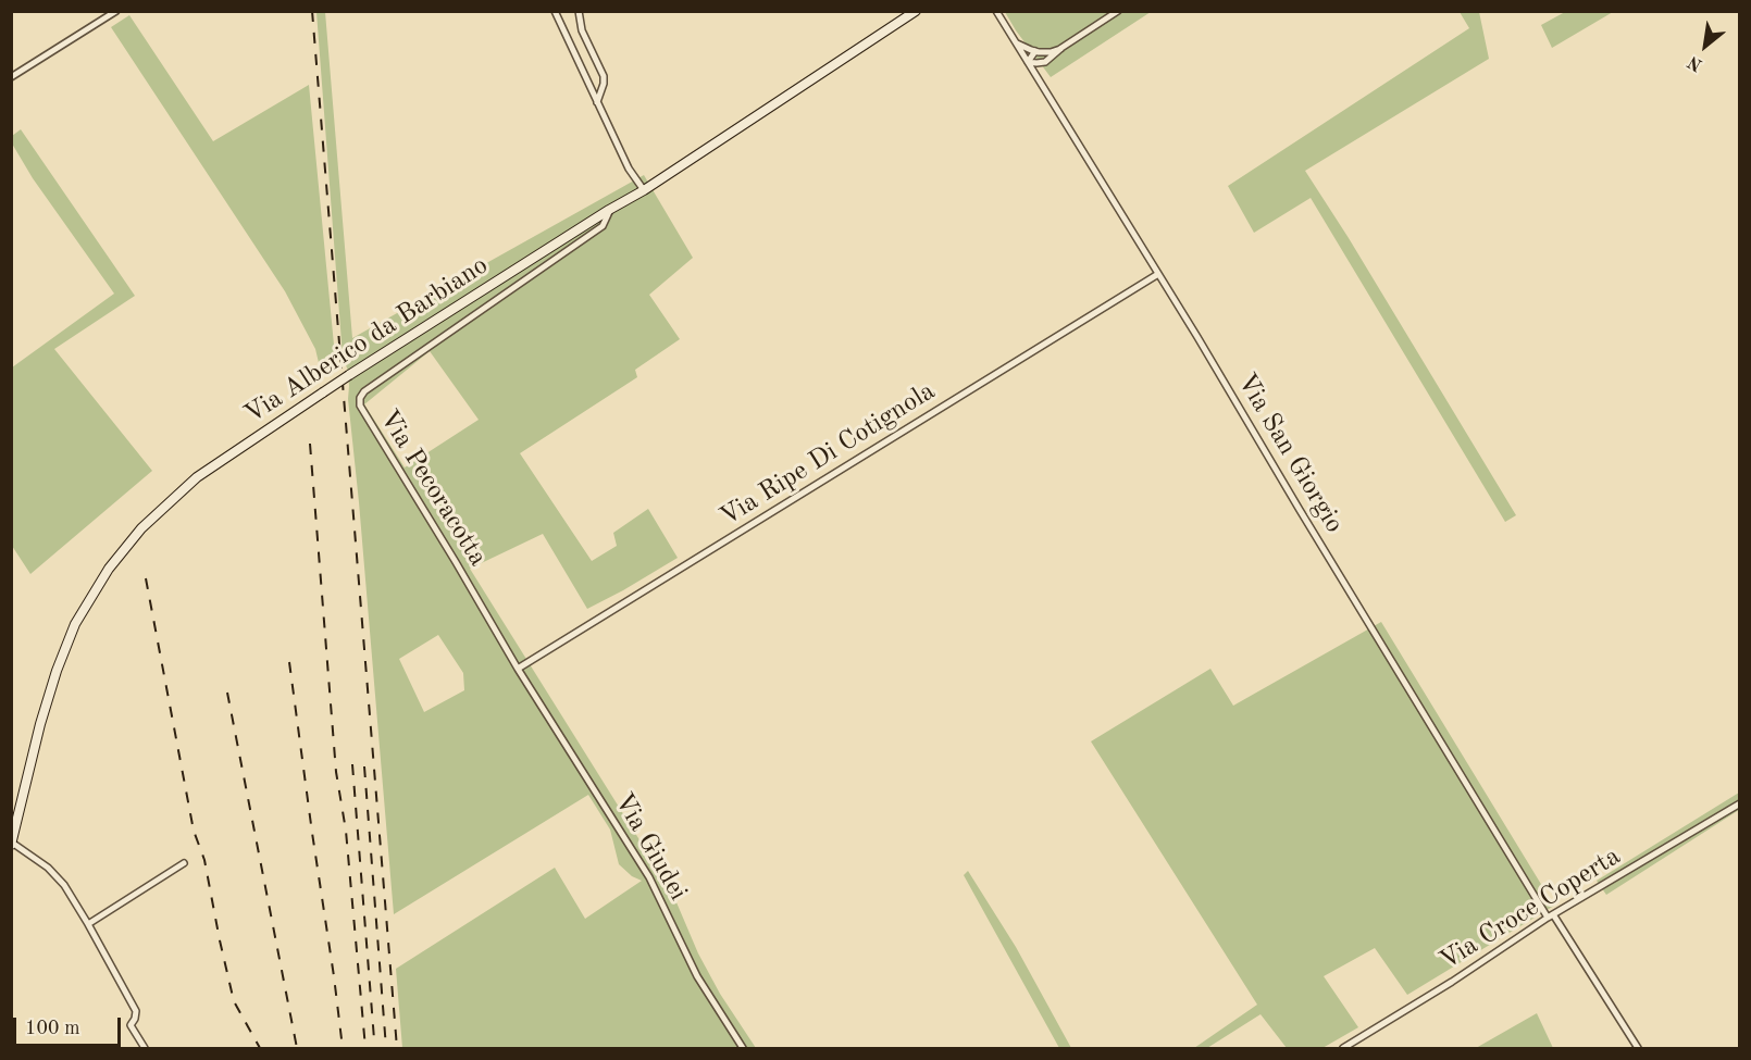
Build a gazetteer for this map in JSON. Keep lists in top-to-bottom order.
{
  "streets": {
    "main road": ["Via Alberico da Barbiano"],
    "street": [
      "Via San Giorgio",
      "Via Ripe Di Cotignola",
      "Via Pecoracotta",
      "Via Giudei",
      "Via Croce Coperta"
    ]
  },
  "crossings": [
    ["Via Alberico da Barbiano", "Via Pecoracotta"],
    ["Via San Giorgio", "Via Ripe Di Cotignola"],
    ["Via San Giorgio", "Via Croce Coperta"],
    ["Via Ripe Di Cotignola", "Via Pecoracotta"],
    ["Via Ripe Di Cotignola", "Via Giudei"],
    ["Via Pecoracotta", "Via Giudei"]
  ],
  "scale_bar": "100 m",
  "north": "bottom left"
}
